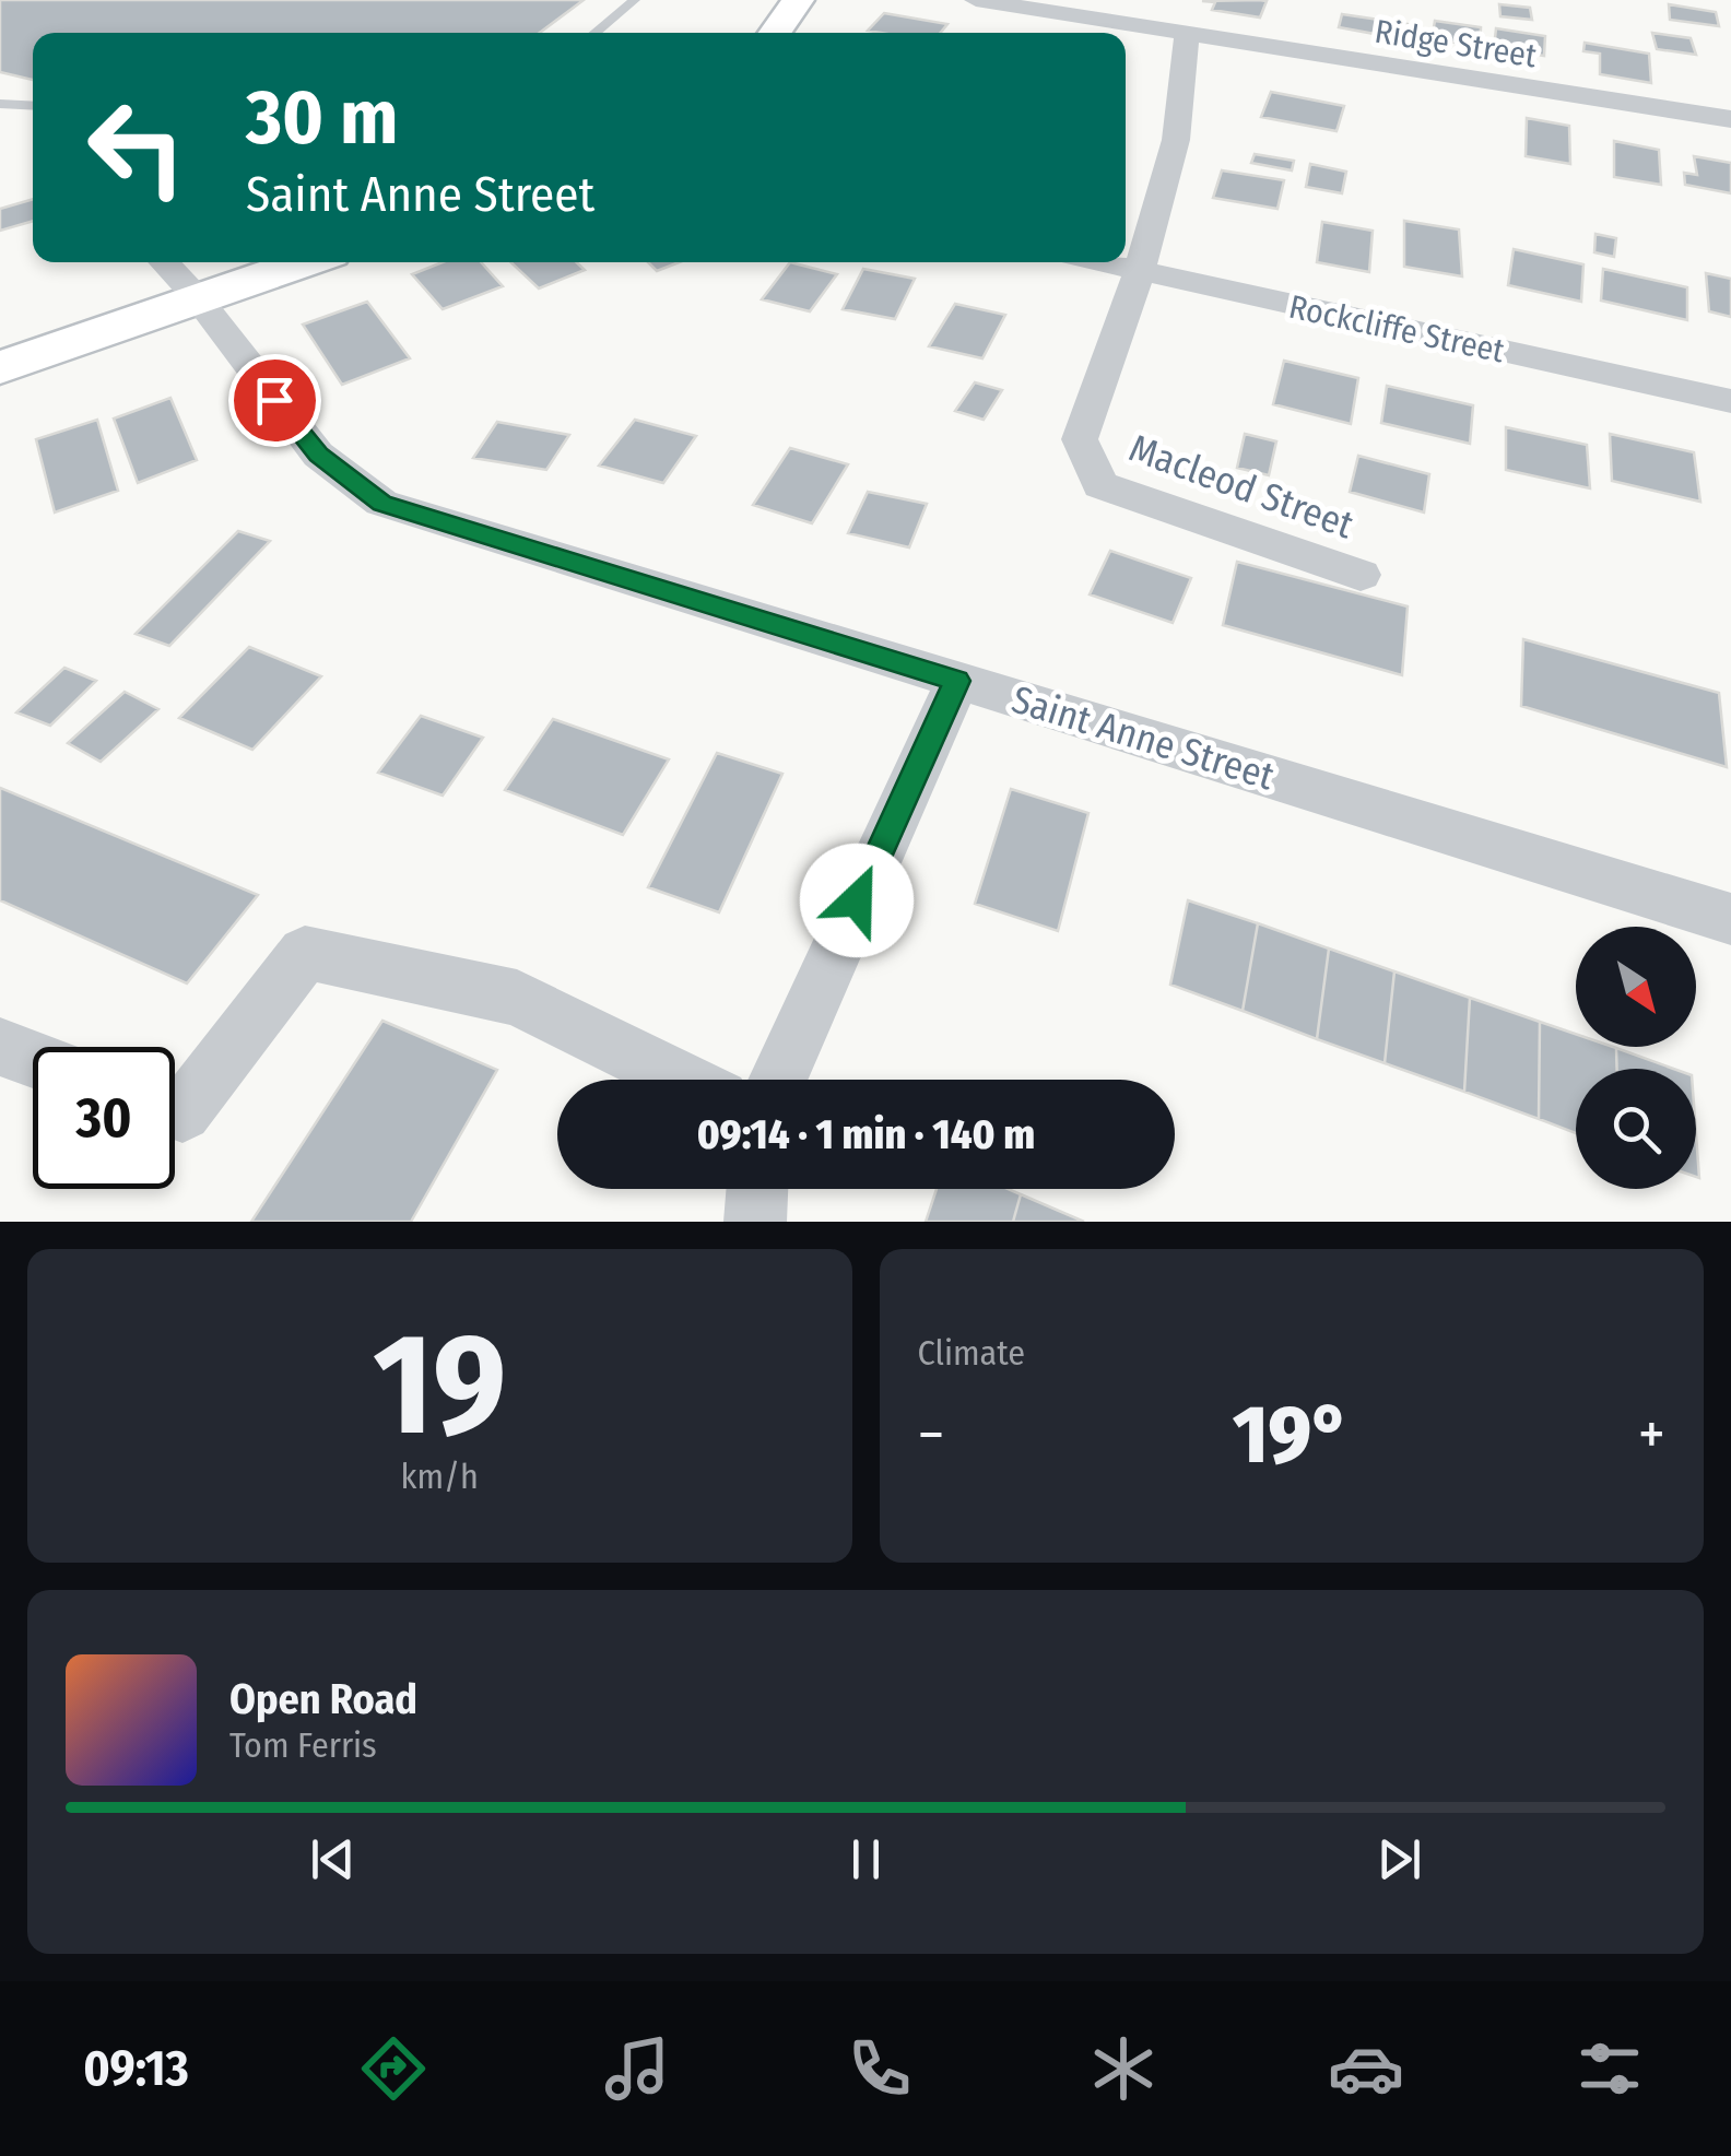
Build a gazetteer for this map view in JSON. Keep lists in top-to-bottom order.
{
  "streets": {
    "street": [
      "Ridge Street",
      "Rockcliffe Street",
      "Macleod Street",
      "Saint Anne Street"
    ]
  },
  "crossings": [
    ["Ridge Street", "Macleod Street"],
    ["Rockcliffe Street", "Macleod Street"]
  ],
  "north": "bottom right",
  "page": {
    "turn": ["30 m", "Saint Anne Street"],
    "limit": "30",
    "trip": "09:14 · 1 min · 140 m",
    "tile": [
      ["19", "km/h"],
      "Climate"
    ],
    "heat": ["−", "19°", "+"],
    "song": ["Open Road", "Tom Ferris"],
    "tabs": "09:13"
  }
}
